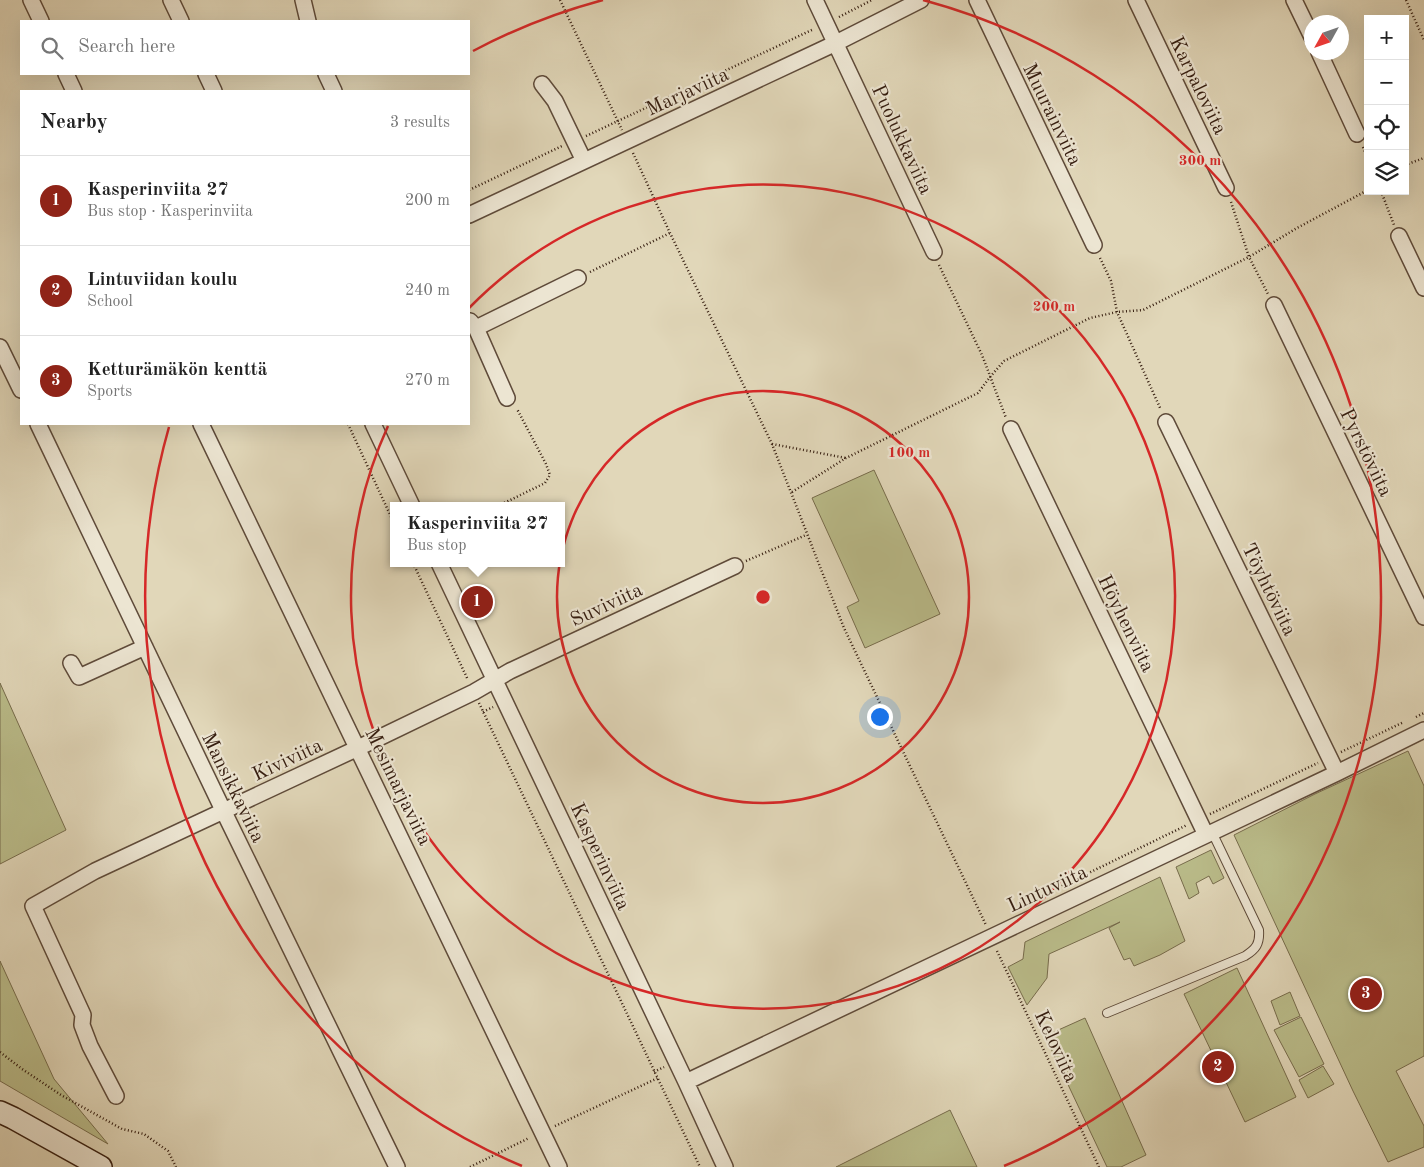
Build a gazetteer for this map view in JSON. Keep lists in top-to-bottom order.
{
  "streets": {
    "street": [
      "Karpaloviita",
      "Marjaviita",
      "Muurainviita",
      "Puolukkaviita",
      "Pyrstöviita",
      "Töyhtöviita",
      "Suviviita",
      "Höyhenviita",
      "Kiviviita",
      "Mesimarjaviita",
      "Mansikkaviita",
      "Kasperinviita",
      "Lintuviita"
    ],
    "path": ["Keloviita"]
  },
  "crossings": [
    ["Marjaviita", "Puolukkaviita"],
    ["Marjaviita", "Keloviita"],
    ["Töyhtöviita", "Lintuviita"],
    ["Suviviita", "Kiviviita"],
    ["Suviviita", "Kasperinviita"],
    ["Höyhenviita", "Lintuviita"],
    ["Kiviviita", "Mesimarjaviita"],
    ["Kiviviita", "Mansikkaviita"],
    ["Kiviviita", "Kasperinviita"],
    ["Kasperinviita", "Lintuviita"],
    ["Lintuviita", "Keloviita"]
  ],
  "north": "bottom left",
  "page": {
    "map_buttons": ["+", "−"],
    "search": "Search here",
    "heading": ["Nearby", "3 results"],
    "list": [
      {
        "mark": "1",
        "name": "Kasperinviita 27",
        "note": "Bus stop · Kasperinviita",
        "value": "200 m"
      },
      {
        "mark": "2",
        "name": "Lintuviidan koulu",
        "note": "School",
        "value": "240 m"
      },
      {
        "mark": "3",
        "name": "Ketturämäkön kenttä",
        "note": "Sports",
        "value": "270 m"
      }
    ],
    "popup": ["Kasperinviita 27", "Bus stop"],
    "pins": ["1", "3", "2"]
  },
  "rings": ["300 m", "200 m", "100 m"]
}
